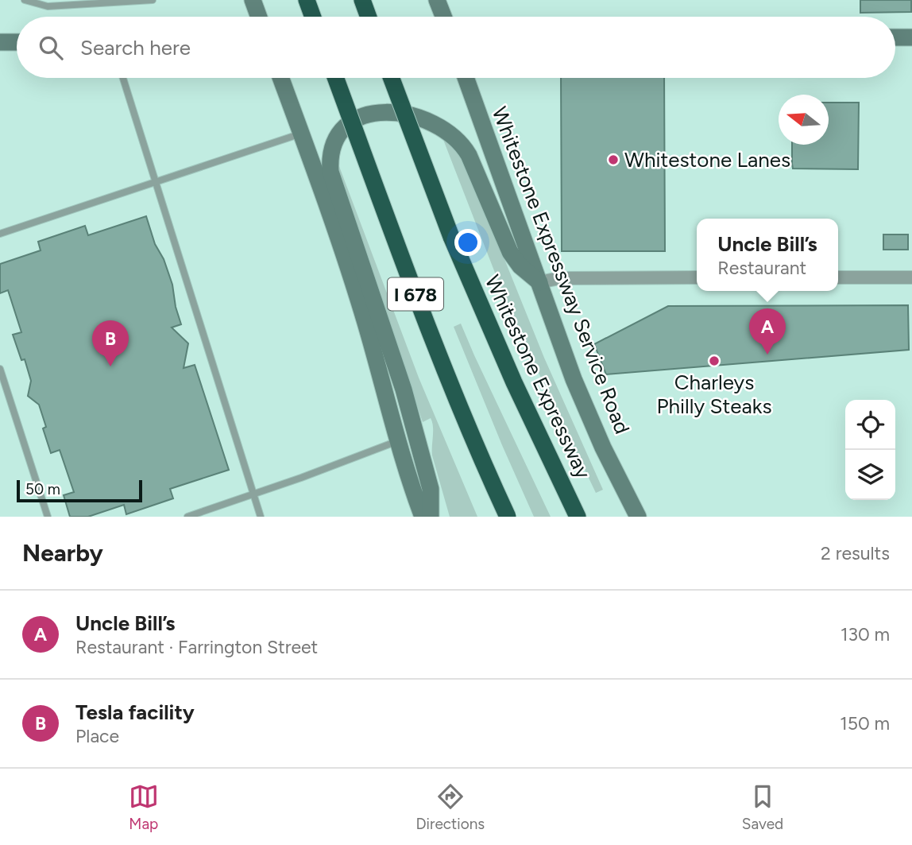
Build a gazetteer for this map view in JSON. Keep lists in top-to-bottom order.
{
  "streets": {
    "highway": ["I 678", "Whitestone Expressway"],
    "main road": ["Whitestone Expressway Service Road"]
  },
  "places": ["Whitestone Lanes", "Charleys Philly Steaks"],
  "scale_bar": "50 m",
  "north": "left",
  "page": {
    "search": "Search here",
    "popup": ["Uncle Bill’s", "Restaurant"],
    "pins": ["A", "B"],
    "scale": "50 m",
    "heading": ["Nearby", "2 results"],
    "list": [
      {
        "mark": "A",
        "name": "Uncle Bill’s",
        "note": "Restaurant · Farrington Street",
        "value": "130 m"
      },
      {
        "mark": "B",
        "name": "Tesla facility",
        "note": "Place",
        "value": "150 m"
      }
    ],
    "nav": ["Map", "Directions", "Saved"]
  }
}
